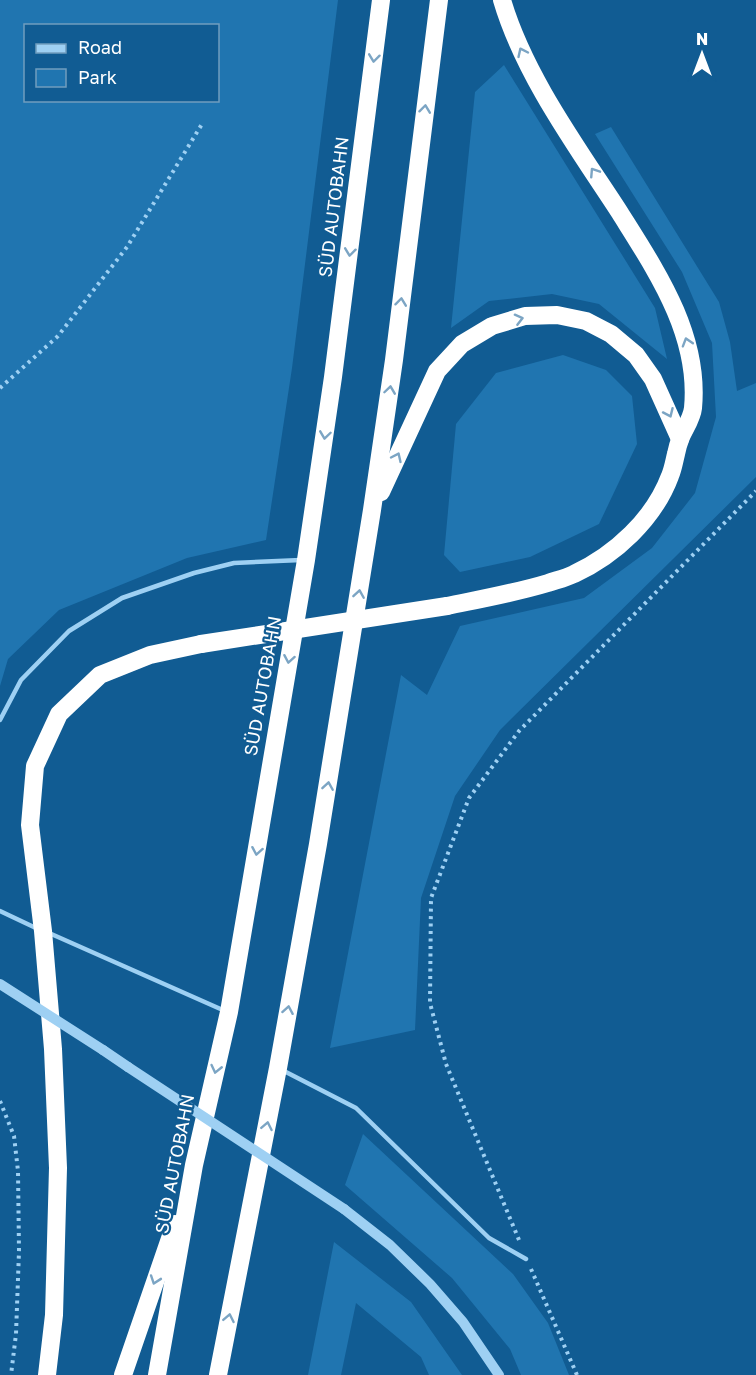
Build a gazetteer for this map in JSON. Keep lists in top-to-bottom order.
{
  "streets": {
    "highway": ["SÜD AUTOBAHN"]
  },
  "legend": ["Road", "Park"],
  "north": "top"
}
